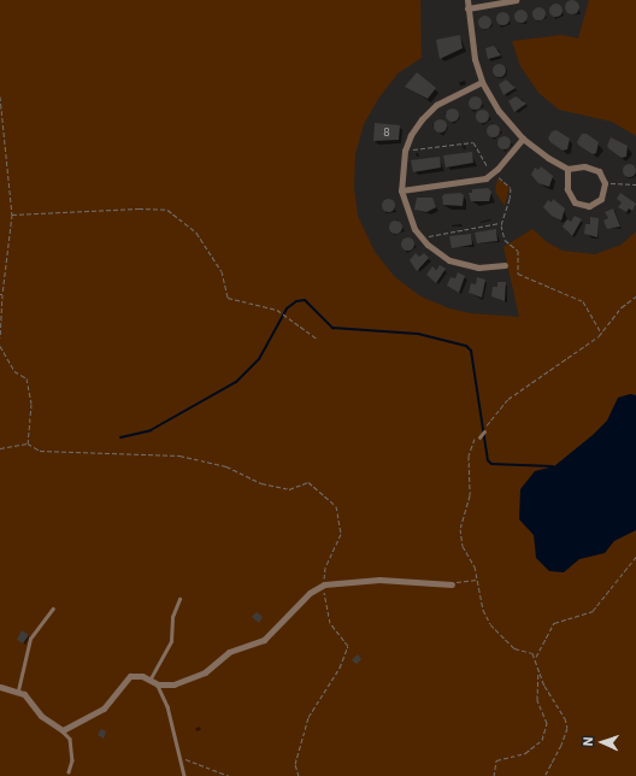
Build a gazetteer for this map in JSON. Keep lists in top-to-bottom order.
{
  "house_numbers": ["8"],
  "north": "left"
}
